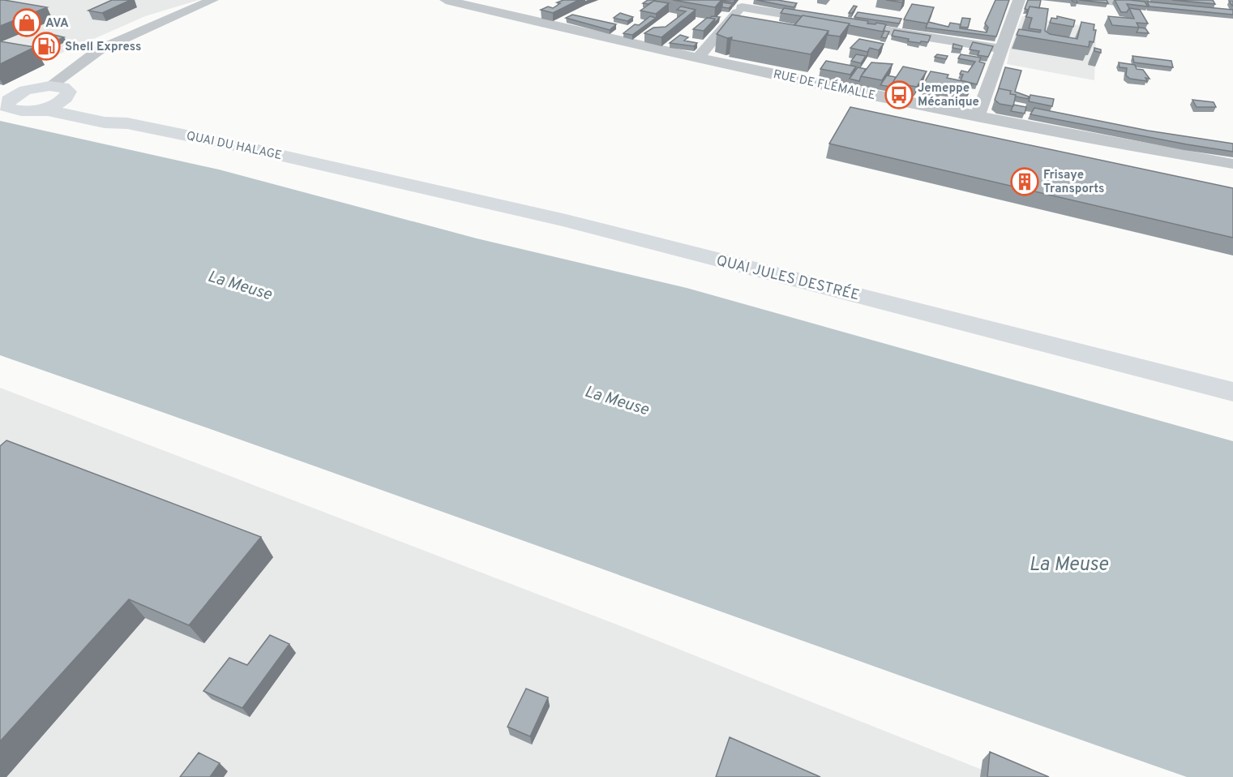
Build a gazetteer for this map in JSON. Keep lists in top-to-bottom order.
{
  "streets": {
    "main road": ["QUAI DU HALAGE", "QUAI JULES DESTRÉE"],
    "street": ["RUE DE FLÉMALLE"]
  },
  "crossings": [
    ["QUAI DU HALAGE", "QUAI JULES DESTRÉE"]
  ],
  "water": ["La Meuse"],
  "places": {
    "shop": ["AVA"],
    "fuel station": ["Shell Express"],
    "bus stop": ["Jemeppe Mécanique"],
    "building": ["Frisaye Transports"]
  }
}
